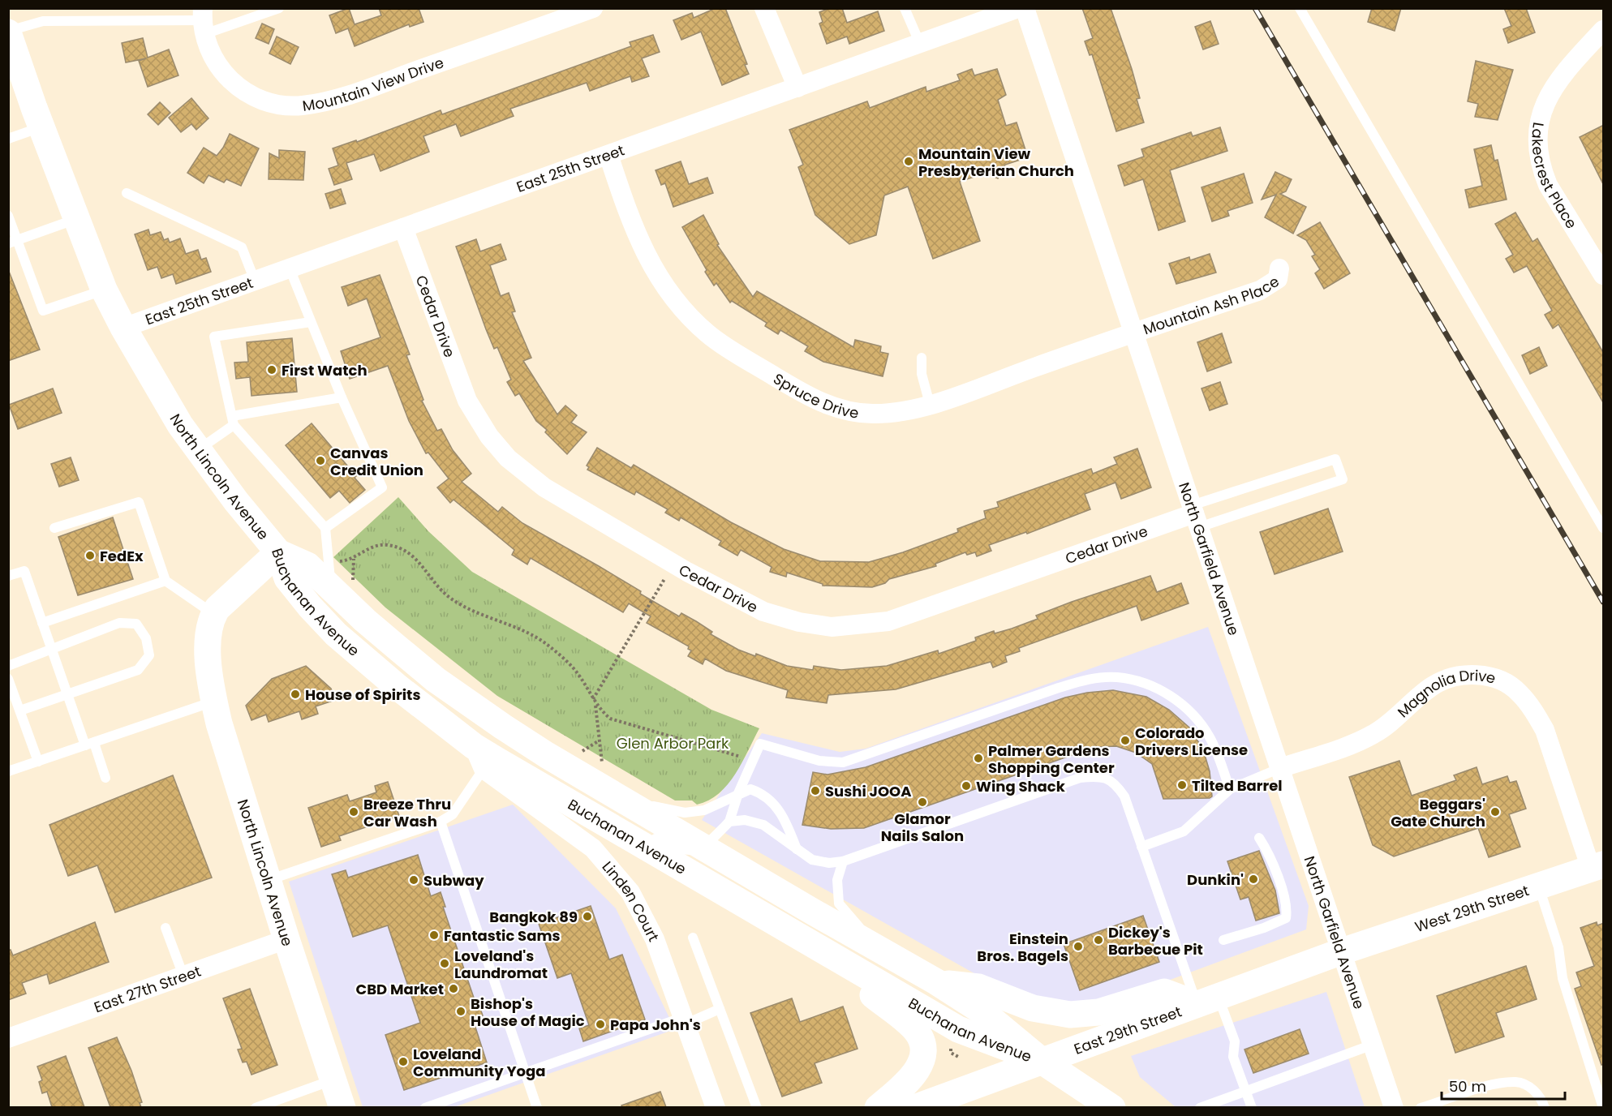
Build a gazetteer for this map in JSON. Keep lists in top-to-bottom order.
{
  "streets": {
    "main road": [
      "North Lincoln Avenue",
      "Buchanan Avenue",
      "West 29th Street",
      "East 29th Street"
    ],
    "street": [
      "Mountain View Drive",
      "East 25th Street",
      "Lakecrest Place",
      "Mountain Ash Place",
      "Cedar Drive",
      "Spruce Drive",
      "North Garfield Avenue",
      "Magnolia Drive",
      "Linden Court",
      "East 27th Street"
    ]
  },
  "crossings": [
    ["East 25th Street", "Cedar Drive"],
    ["East 25th Street", "Spruce Drive"],
    ["East 25th Street", "North Lincoln Avenue"],
    ["Mountain Ash Place", "Spruce Drive"],
    ["Mountain Ash Place", "North Garfield Avenue"],
    ["Cedar Drive", "North Garfield Avenue"],
    ["Spruce Drive", "North Garfield Avenue"],
    ["North Lincoln Avenue", "Buchanan Avenue"],
    ["North Lincoln Avenue", "East 27th Street"],
    ["North Garfield Avenue", "Magnolia Drive"],
    ["North Garfield Avenue", "West 29th Street"],
    ["North Garfield Avenue", "East 29th Street"],
    ["Buchanan Avenue", "Linden Court"],
    ["Buchanan Avenue", "East 29th Street"],
    ["Magnolia Drive", "West 29th Street"],
    ["West 29th Street", "East 29th Street"]
  ],
  "parks": ["Glen Arbor Park"],
  "places": [
    "Mountain View Presbyterian Church",
    "First Watch",
    "Canvas Credit Union",
    "FedEx",
    "House of Spirits",
    "Colorado Drivers License",
    "Palmer Gardens Shopping Center",
    "Tilted Barrel",
    "Wing Shack",
    "Sushi JOOA",
    "Glamor Nails Salon",
    "Breeze Thru Car Wash",
    "Beggars' Gate Church",
    "Dunkin'",
    "Subway",
    "Bangkok 89",
    "Fantastic Sams",
    "Dickey's Barbecue Pit",
    "Einstein Bros. Bagels",
    "Loveland's Laundromat",
    "CBD Market",
    "Bishop's House of Magic",
    "Papa John's",
    "Loveland Community Yoga"
  ],
  "scale_bar": "50 m"
}
